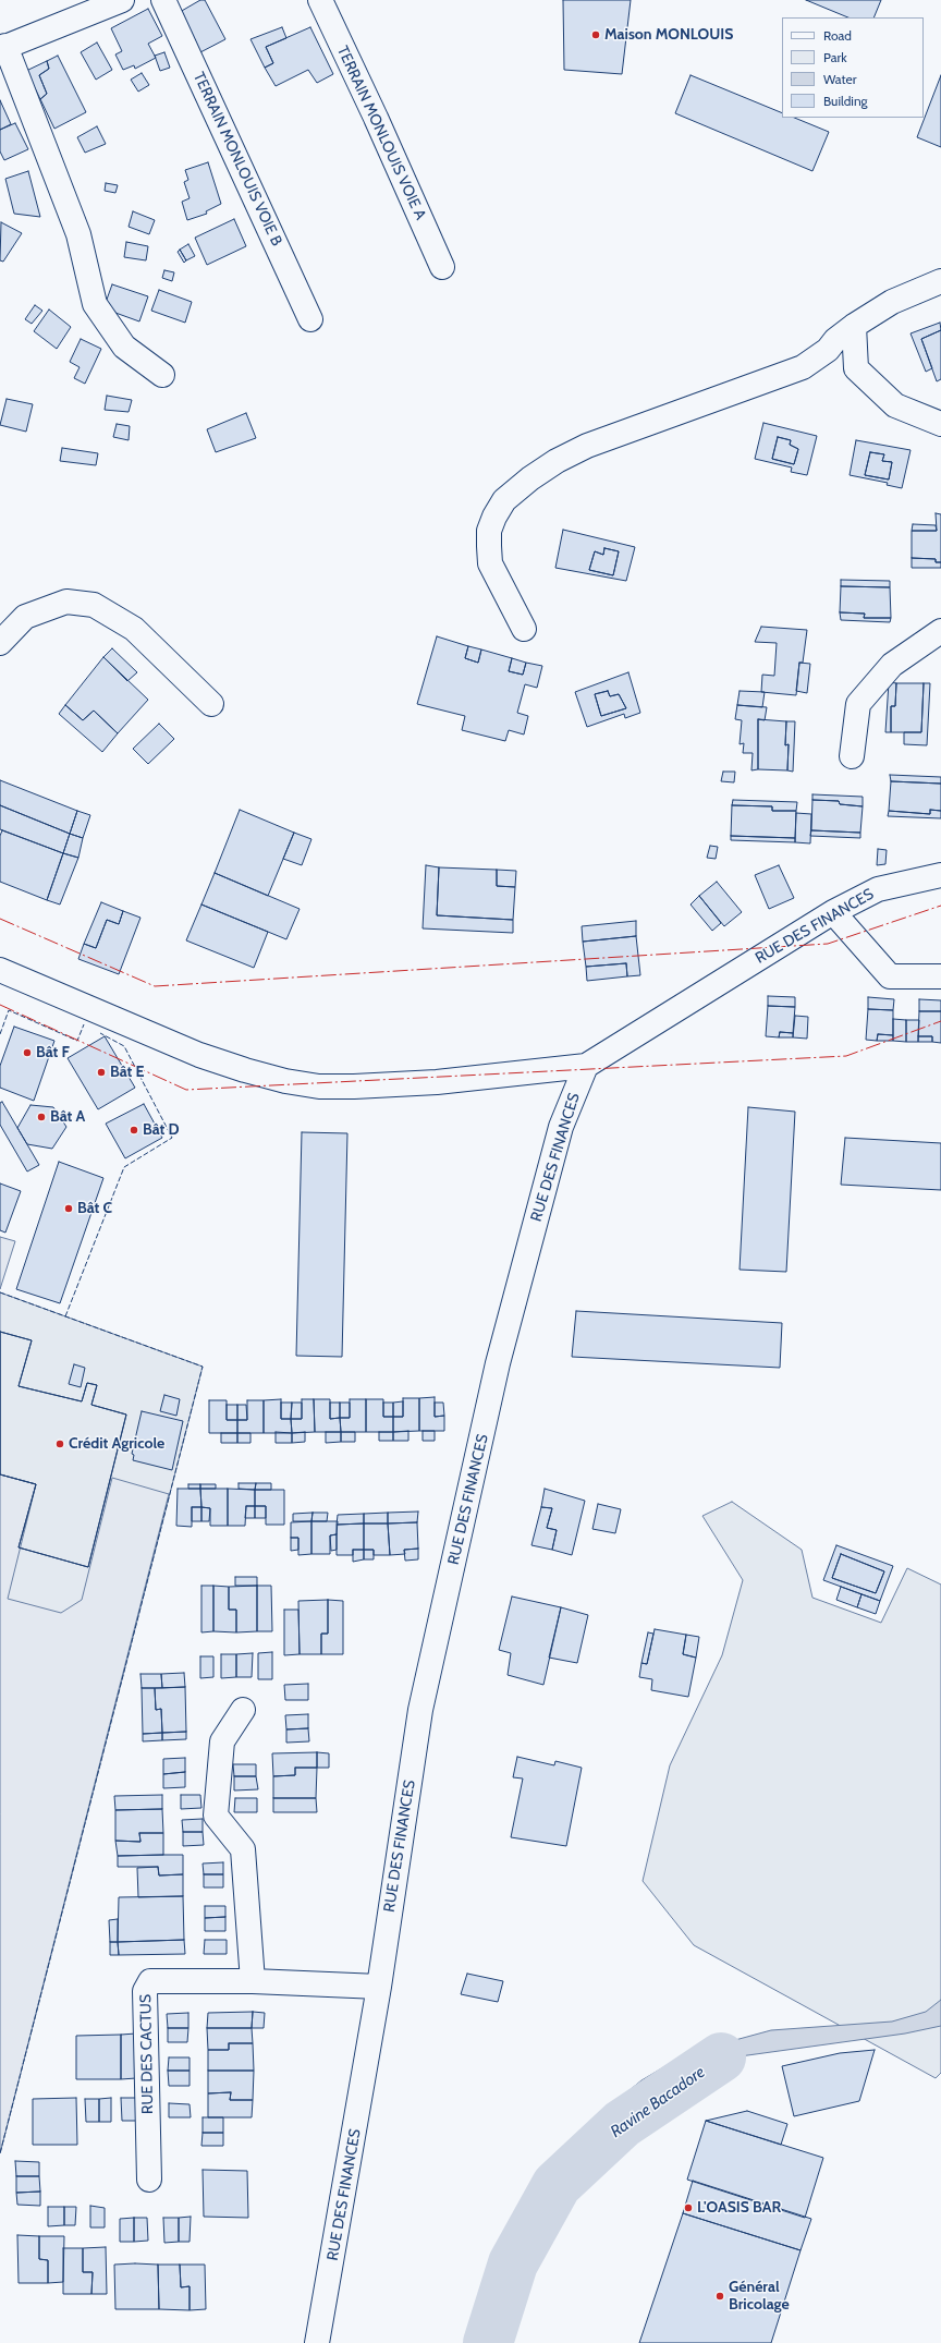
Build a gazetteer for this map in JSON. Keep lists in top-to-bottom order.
{
  "streets": {
    "street": [
      "TERRAIN MONLOUIS VOIE A",
      "TERRAIN MONLOUIS VOIE B",
      "RUE DES FINANCES",
      "RUE DES CACTUS"
    ]
  },
  "crossings": [
    ["RUE DES FINANCES", "RUE DES CACTUS"]
  ],
  "water": ["Ravine Bacadore"],
  "places": [
    "Maison MONLOUIS",
    "Bât F",
    "Bât E",
    "Bât A",
    "Bât D",
    "Bât C",
    "Crédit Agricole",
    "L'OASIS BAR",
    "Général Bricolage"
  ],
  "legend": [
    "Road",
    "Park",
    "Water",
    "Building"
  ]
}
